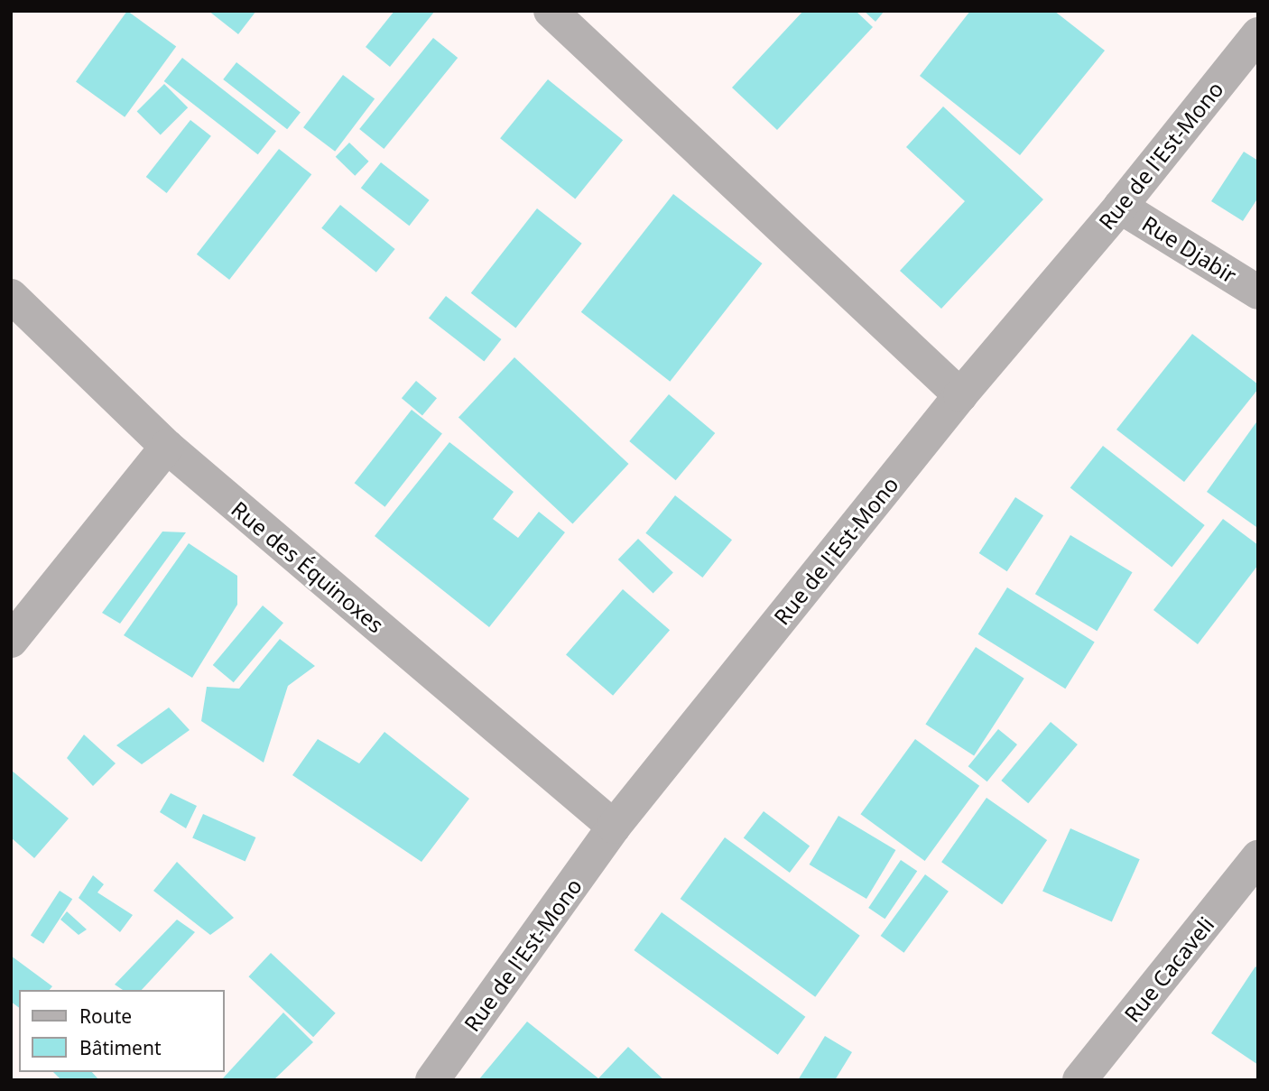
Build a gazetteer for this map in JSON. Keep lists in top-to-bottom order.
{
  "streets": {
    "street": [
      "Rue de l'Est-Mono",
      "Rue Djabir",
      "Rue des Équinoxes",
      "Rue Cacaveli"
    ]
  },
  "crossings": [
    ["Rue de l'Est-Mono", "Rue Djabir"],
    ["Rue de l'Est-Mono", "Rue des Équinoxes"]
  ],
  "legend": ["Route", "Bâtiment"]
}
